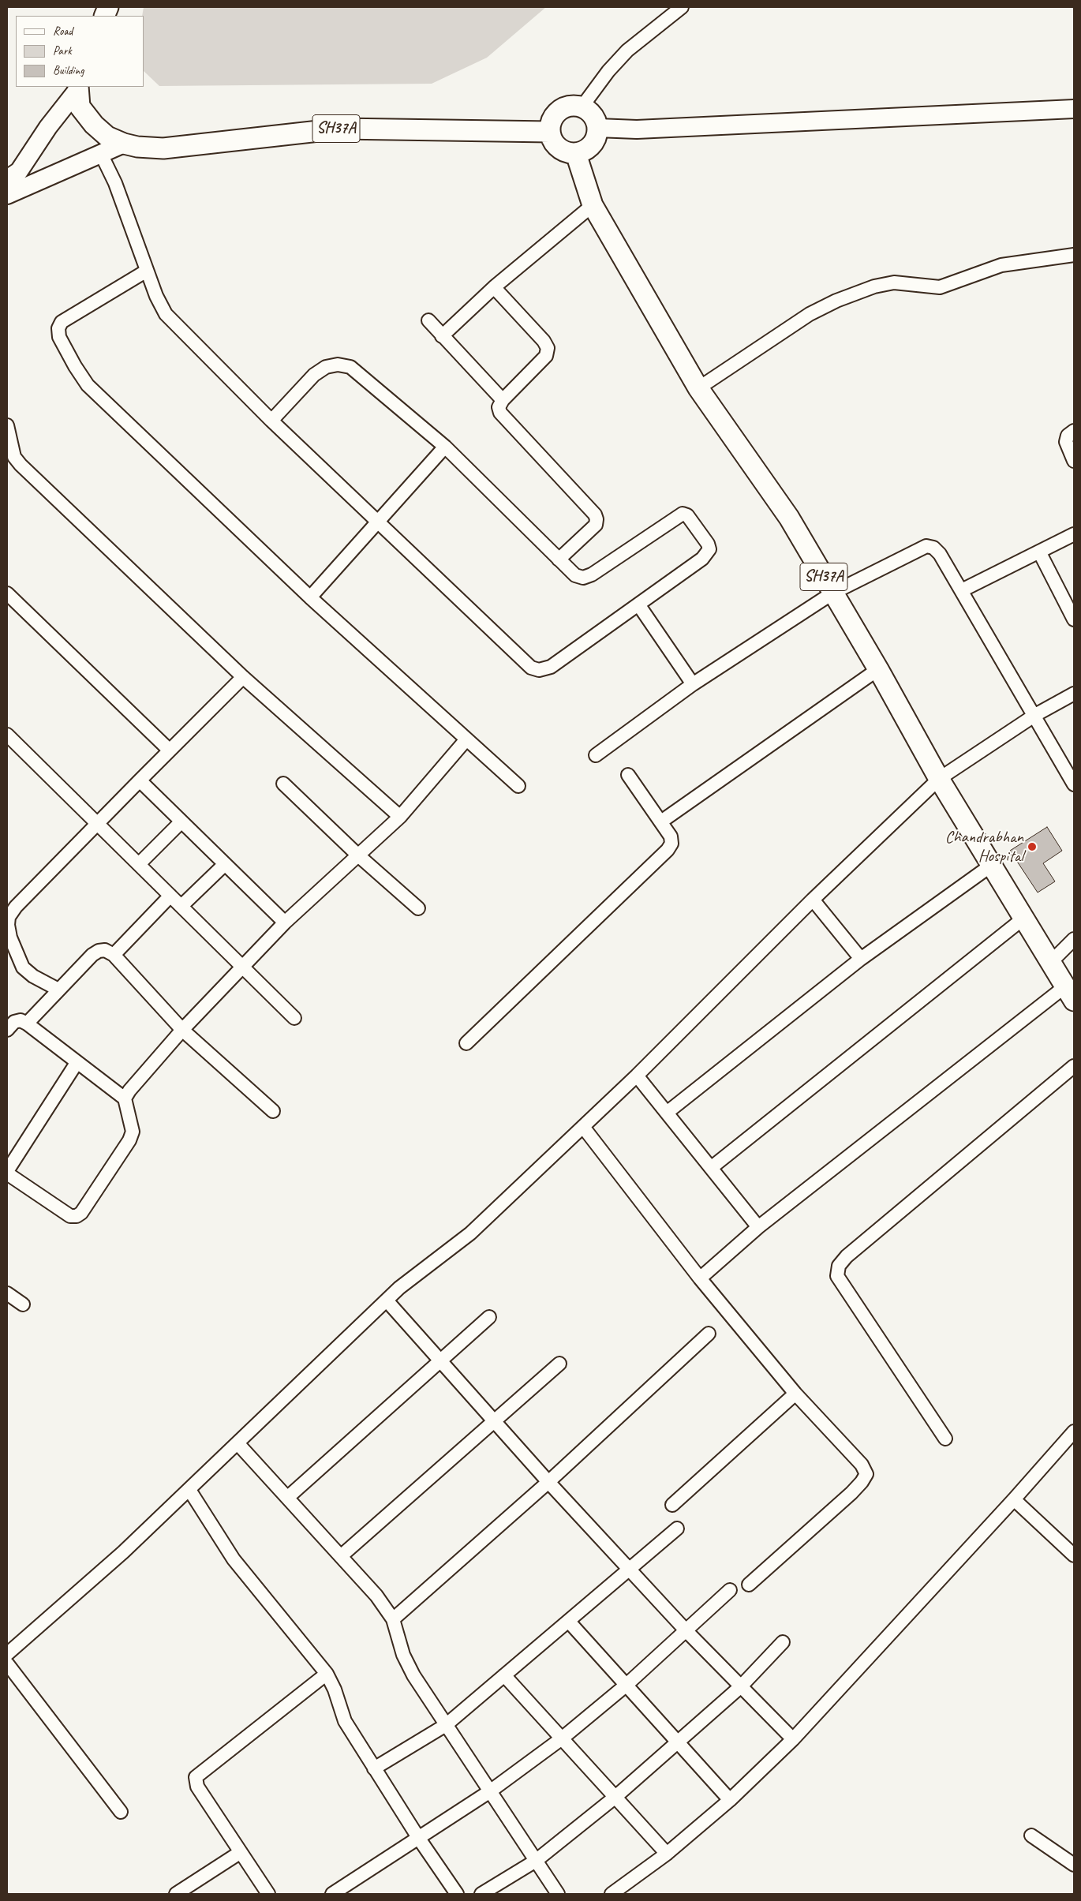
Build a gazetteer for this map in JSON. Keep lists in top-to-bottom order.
{
  "streets": {
    "main road": ["SH37A"]
  },
  "places": ["Chandrabhan Hospital"],
  "legend": ["Road", "Park", "Building"]
}
